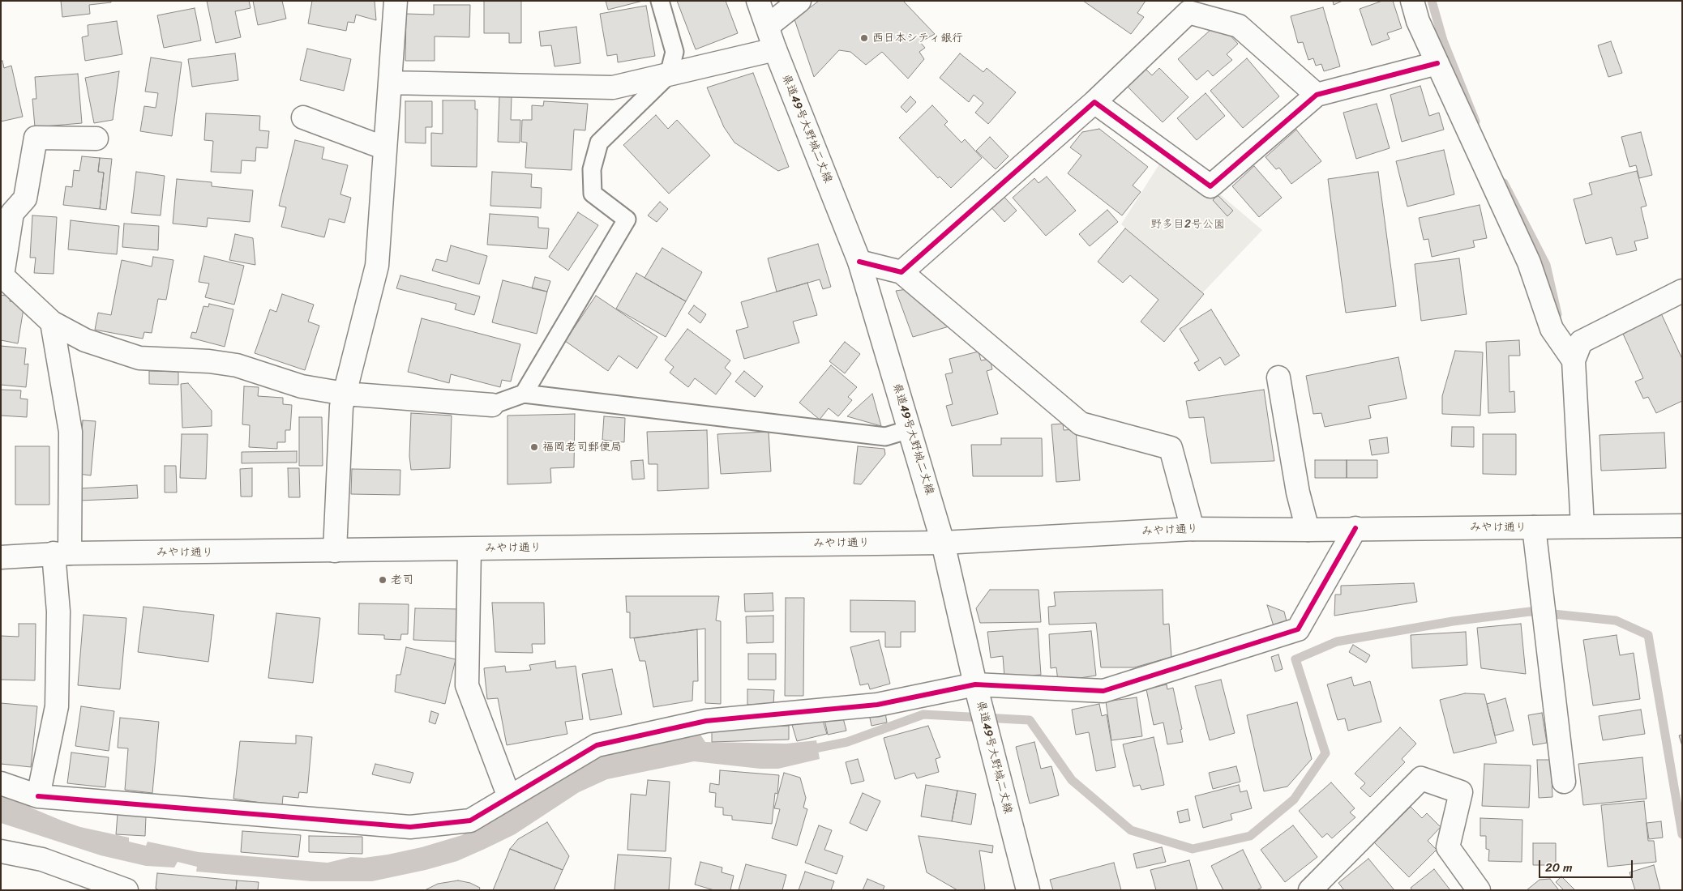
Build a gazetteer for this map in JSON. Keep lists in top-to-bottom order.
{
  "streets": {
    "main road": ["県道49号大野城二丈線", "みやけ通り"]
  },
  "crossings": [
    ["県道49号大野城二丈線", "みやけ通り"]
  ],
  "parks": ["野多目2号公園"],
  "places": ["西日本シティ銀行", "福岡老司郵便局", "老司"],
  "scale_bar": "20 m"
}
